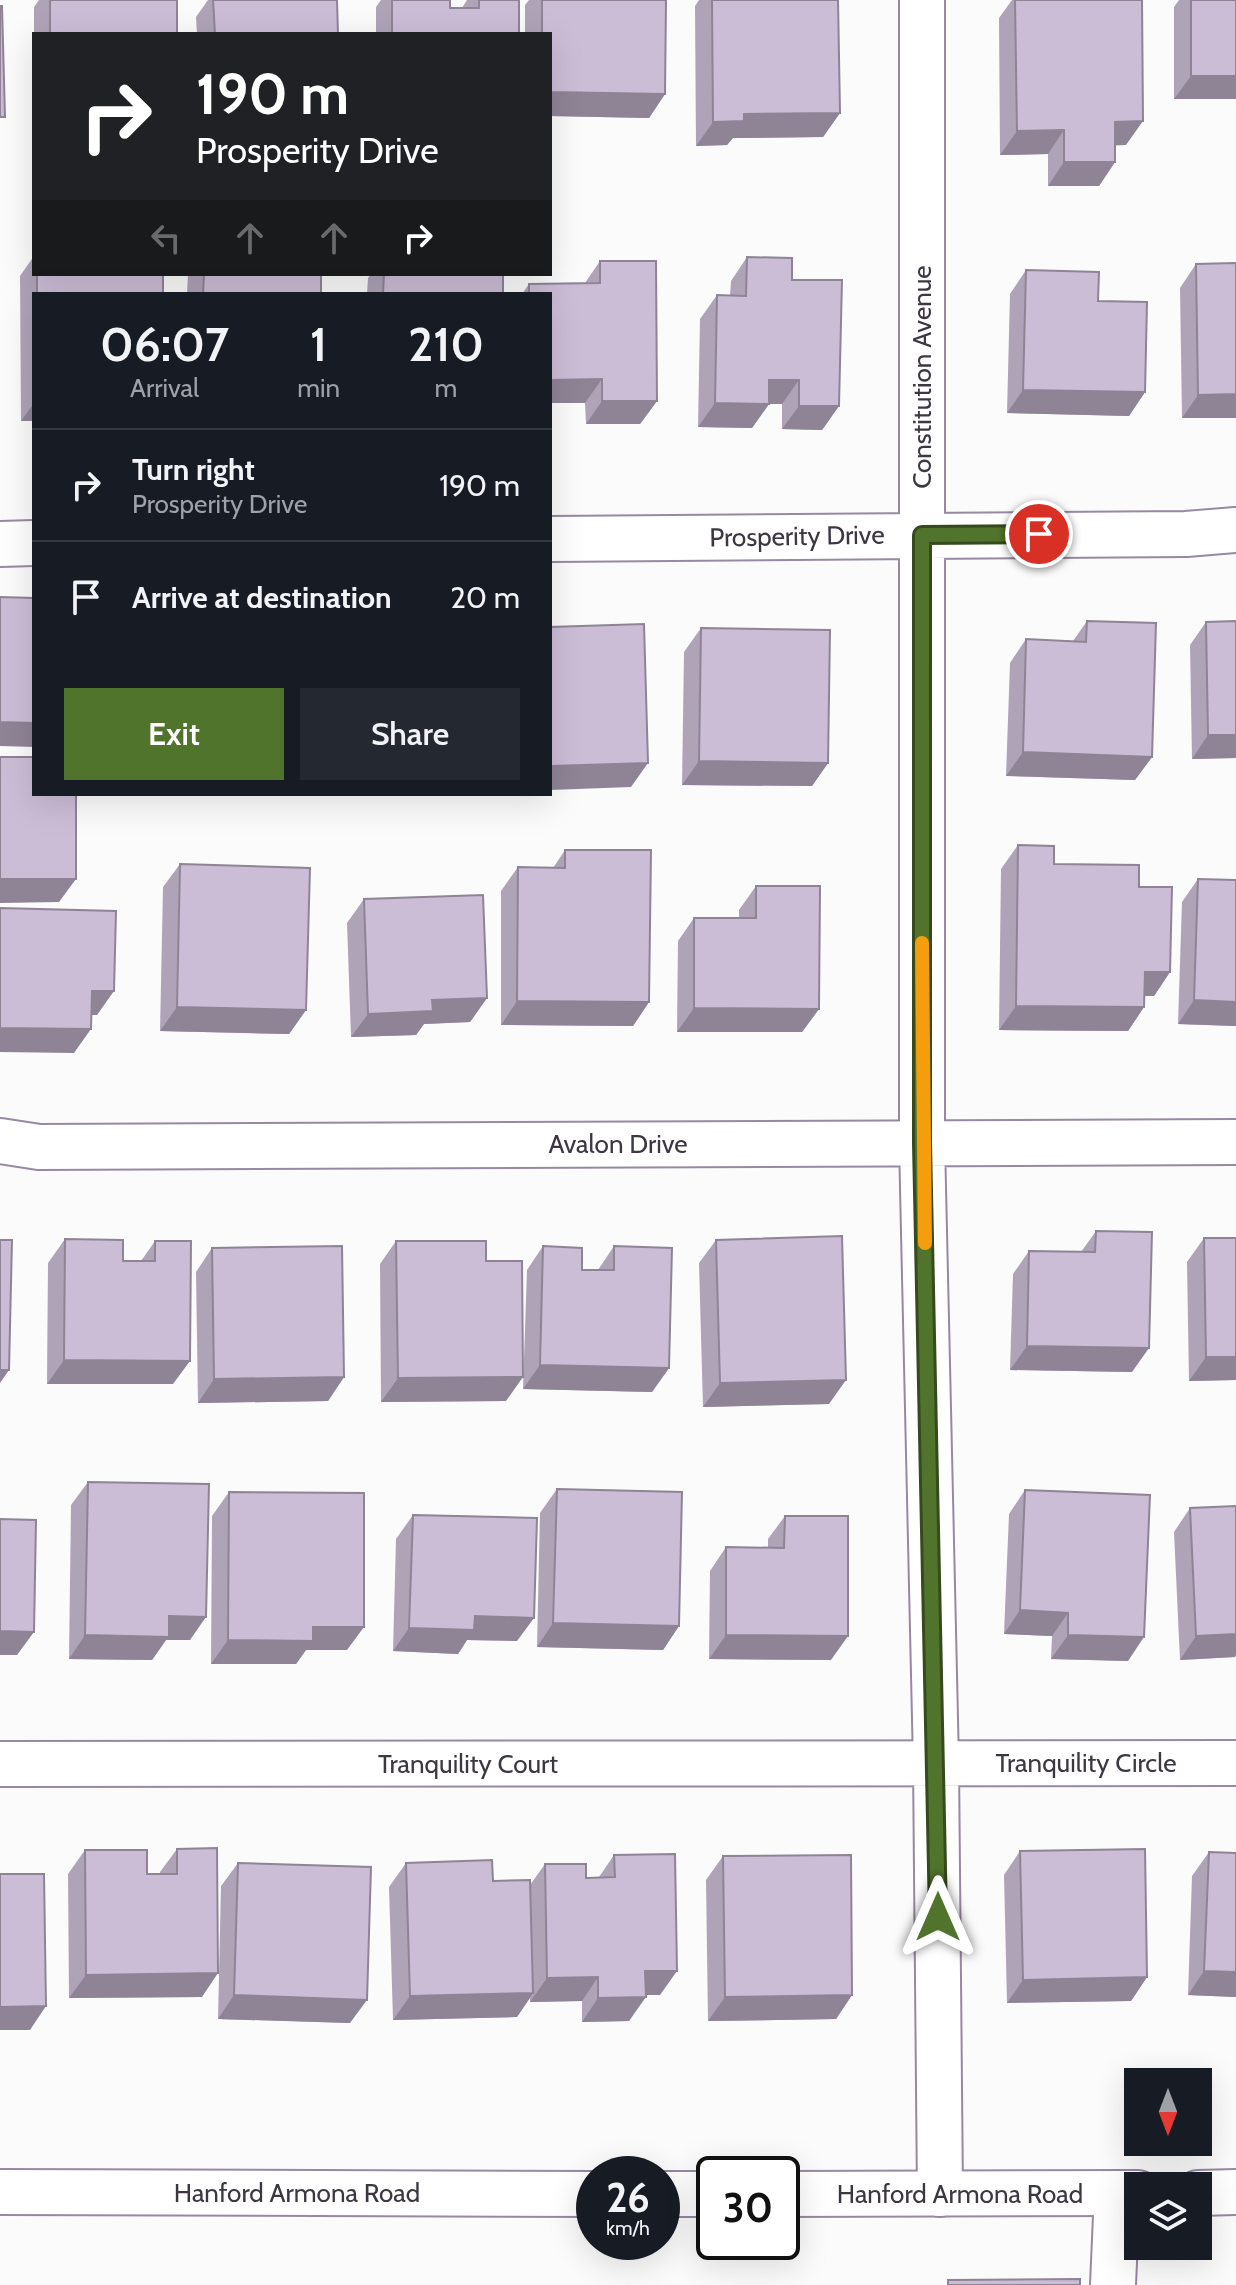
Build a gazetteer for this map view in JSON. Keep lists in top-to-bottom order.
{
  "streets": {
    "street": [
      "Constitution Avenue",
      "Prosperity Drive",
      "Avalon Drive",
      "Tranquility Circle",
      "Tranquility Court",
      "Hanford Armona Road"
    ]
  },
  "crossings": [
    ["Constitution Avenue", "Prosperity Drive"],
    ["Constitution Avenue", "Avalon Drive"],
    ["Constitution Avenue", "Tranquility Circle"],
    ["Constitution Avenue", "Tranquility Court"],
    ["Constitution Avenue", "Hanford Armona Road"],
    ["Tranquility Circle", "Tranquility Court"]
  ],
  "north": "bottom",
  "page": {
    "turn": ["190 m", "Prosperity Drive"],
    "eta": [
      "06:07",
      "Arrival",
      "1",
      "min",
      "210",
      "m"
    ],
    "list": [
      {
        "name": "Turn right",
        "note": "Prosperity Drive",
        "value": "190 m"
      },
      {
        "name": "Arrive at destination",
        "value": "20 m"
      }
    ],
    "buttons": ["Exit", "Share"],
    "speed": "26 km/h",
    "limit": "30"
  }
}
